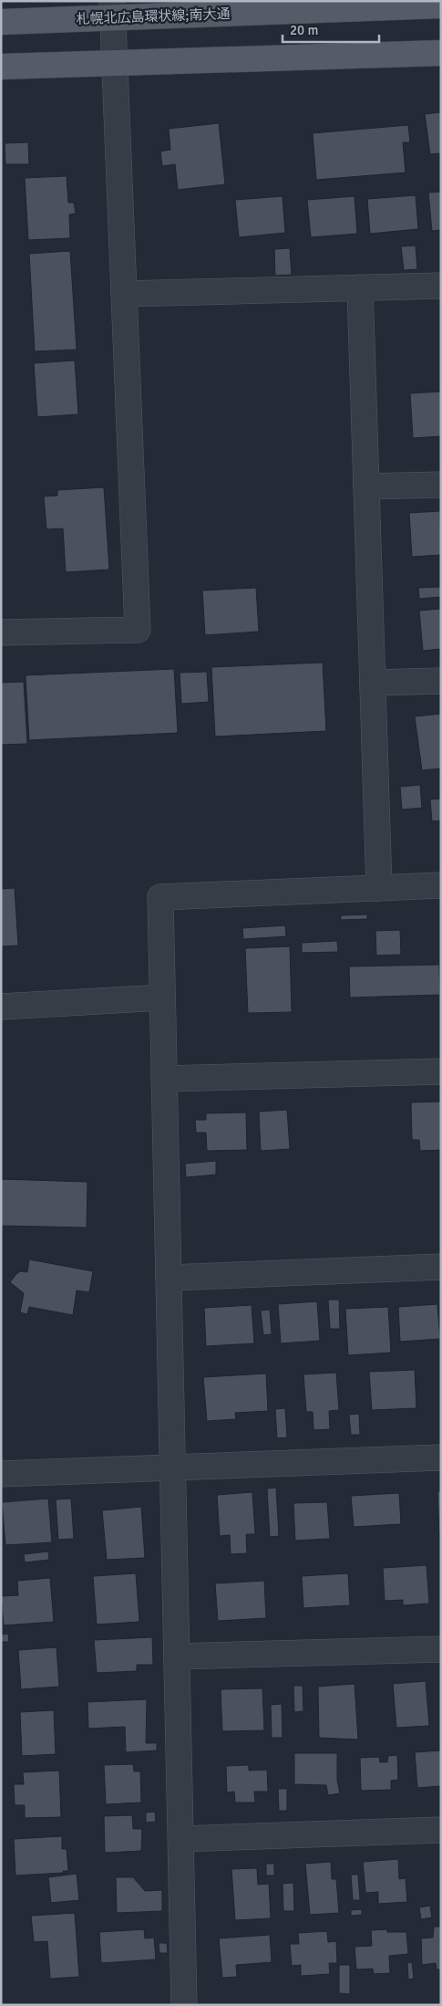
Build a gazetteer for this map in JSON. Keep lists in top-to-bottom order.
{
  "streets": {
    "main road": ["札幌北広島環状線;南大通"]
  },
  "scale_bar": "20 m"
}
